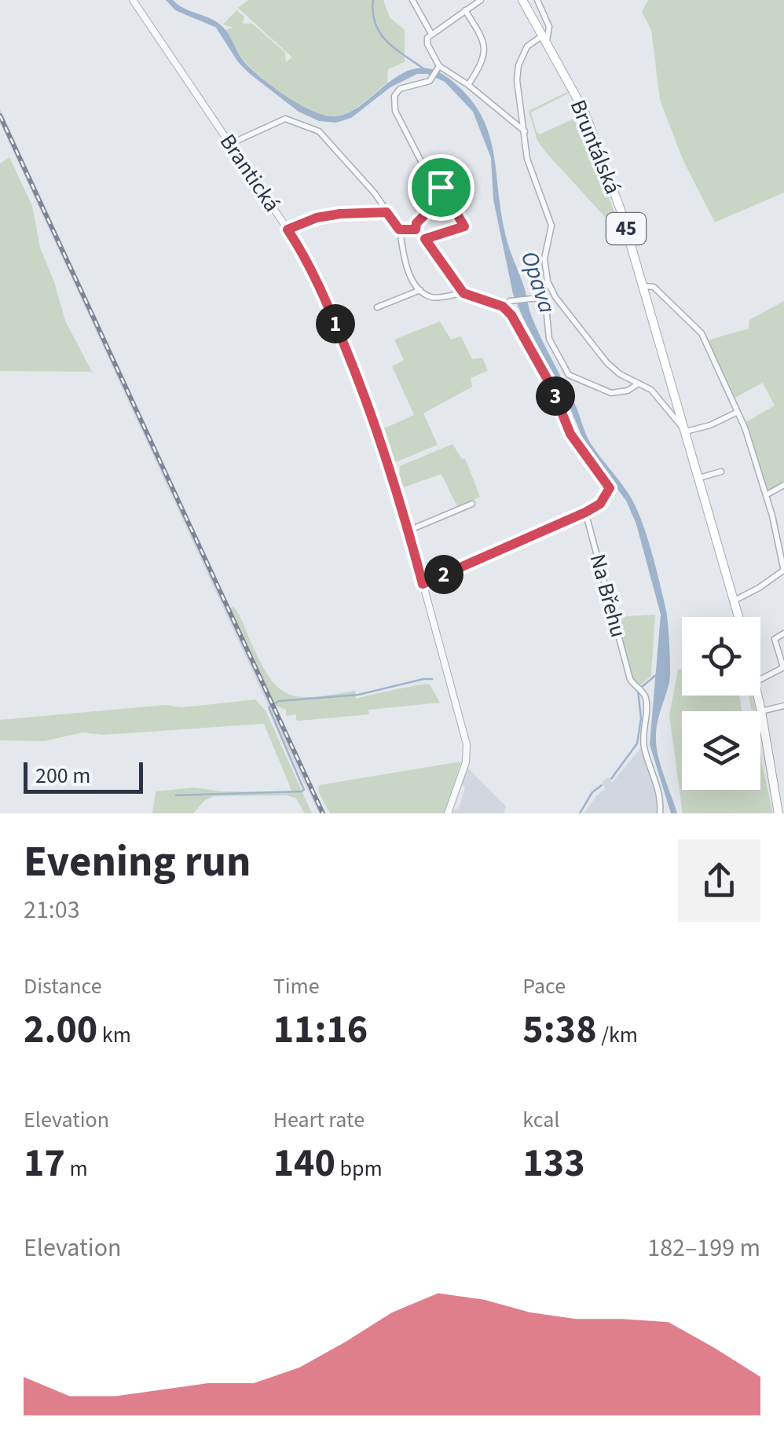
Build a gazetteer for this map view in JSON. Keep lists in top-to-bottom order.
{
  "streets": {
    "main road": ["Bruntálská", "45"],
    "street": ["Brantická", "Na Břehu"]
  },
  "water": ["Opava"],
  "scale_bar": "200 m",
  "page": {
    "pins": ["1", "3", "2"],
    "scale": "200 m",
    "heading": ["Evening run", "21:03"],
    "stats": [
      ["Distance", "2.00 km"],
      ["Time", "11:16"],
      ["Pace", "5:38 /km"],
      ["Elevation", "17 m"],
      ["Heart rate", "140 bpm"],
      ["kcal", "133"]
    ],
    "chart": ["Elevation", "182–199 m"]
  }
}
